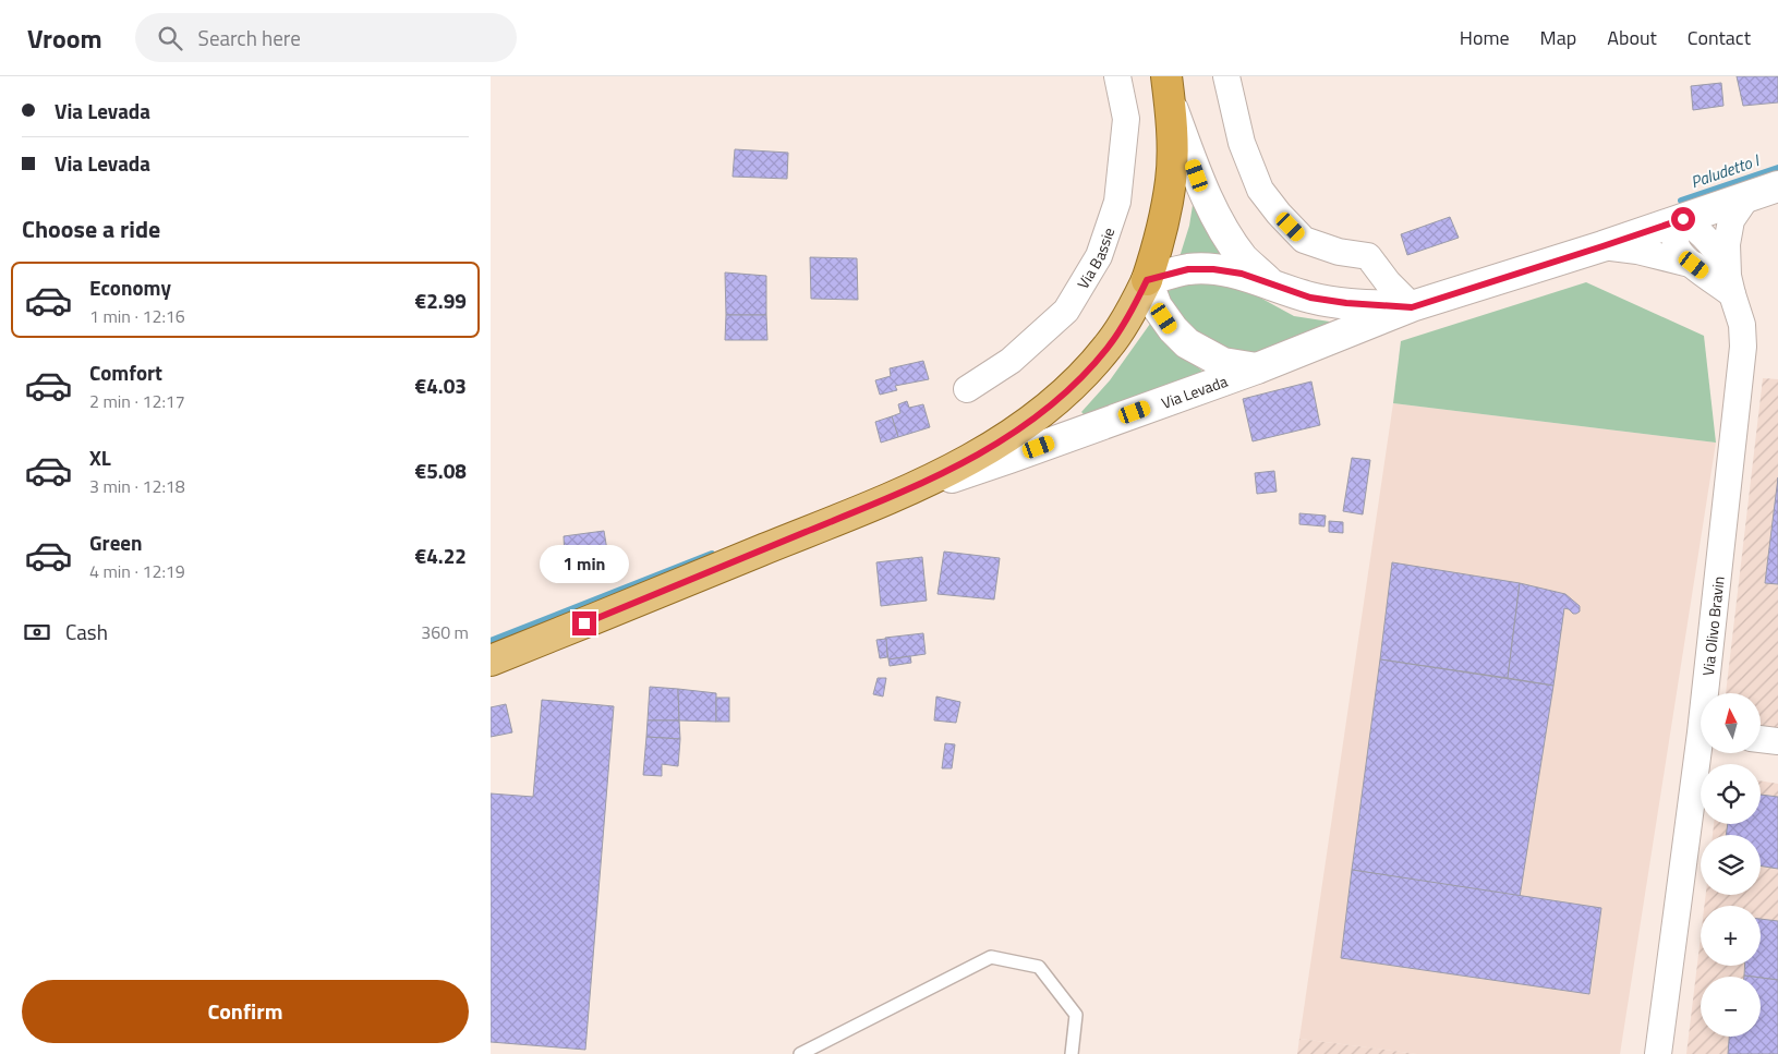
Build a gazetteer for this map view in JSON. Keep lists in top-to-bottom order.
{
  "streets": {
    "main road": ["Via Levada"],
    "street": ["Via Bassie", "Via Olivo Bravin"]
  },
  "water": ["Paludetto I"],
  "north": "top",
  "page": {
    "header": "Vroom",
    "search": "Search here",
    "nav": [
      "Home",
      "Map",
      "About",
      "Contact"
    ],
    "banner": ["Via Levada", "Via Levada"],
    "heading": "Choose a ride",
    "list": [
      {
        "name": "Economy",
        "note": "1 min · 12:16",
        "value": "€2.99"
      },
      {
        "name": "Comfort",
        "note": "2 min · 12:17",
        "value": "€4.03"
      },
      {
        "name": "XL",
        "note": "3 min · 12:18",
        "value": "€5.08"
      },
      {
        "name": "Green",
        "note": "4 min · 12:19",
        "value": "€4.22"
      }
    ],
    "bubble": "1 min",
    "pay": ["Cash", "360 m"],
    "map_buttons": ["+", "−"],
    "buttons": "Confirm"
  }
}
